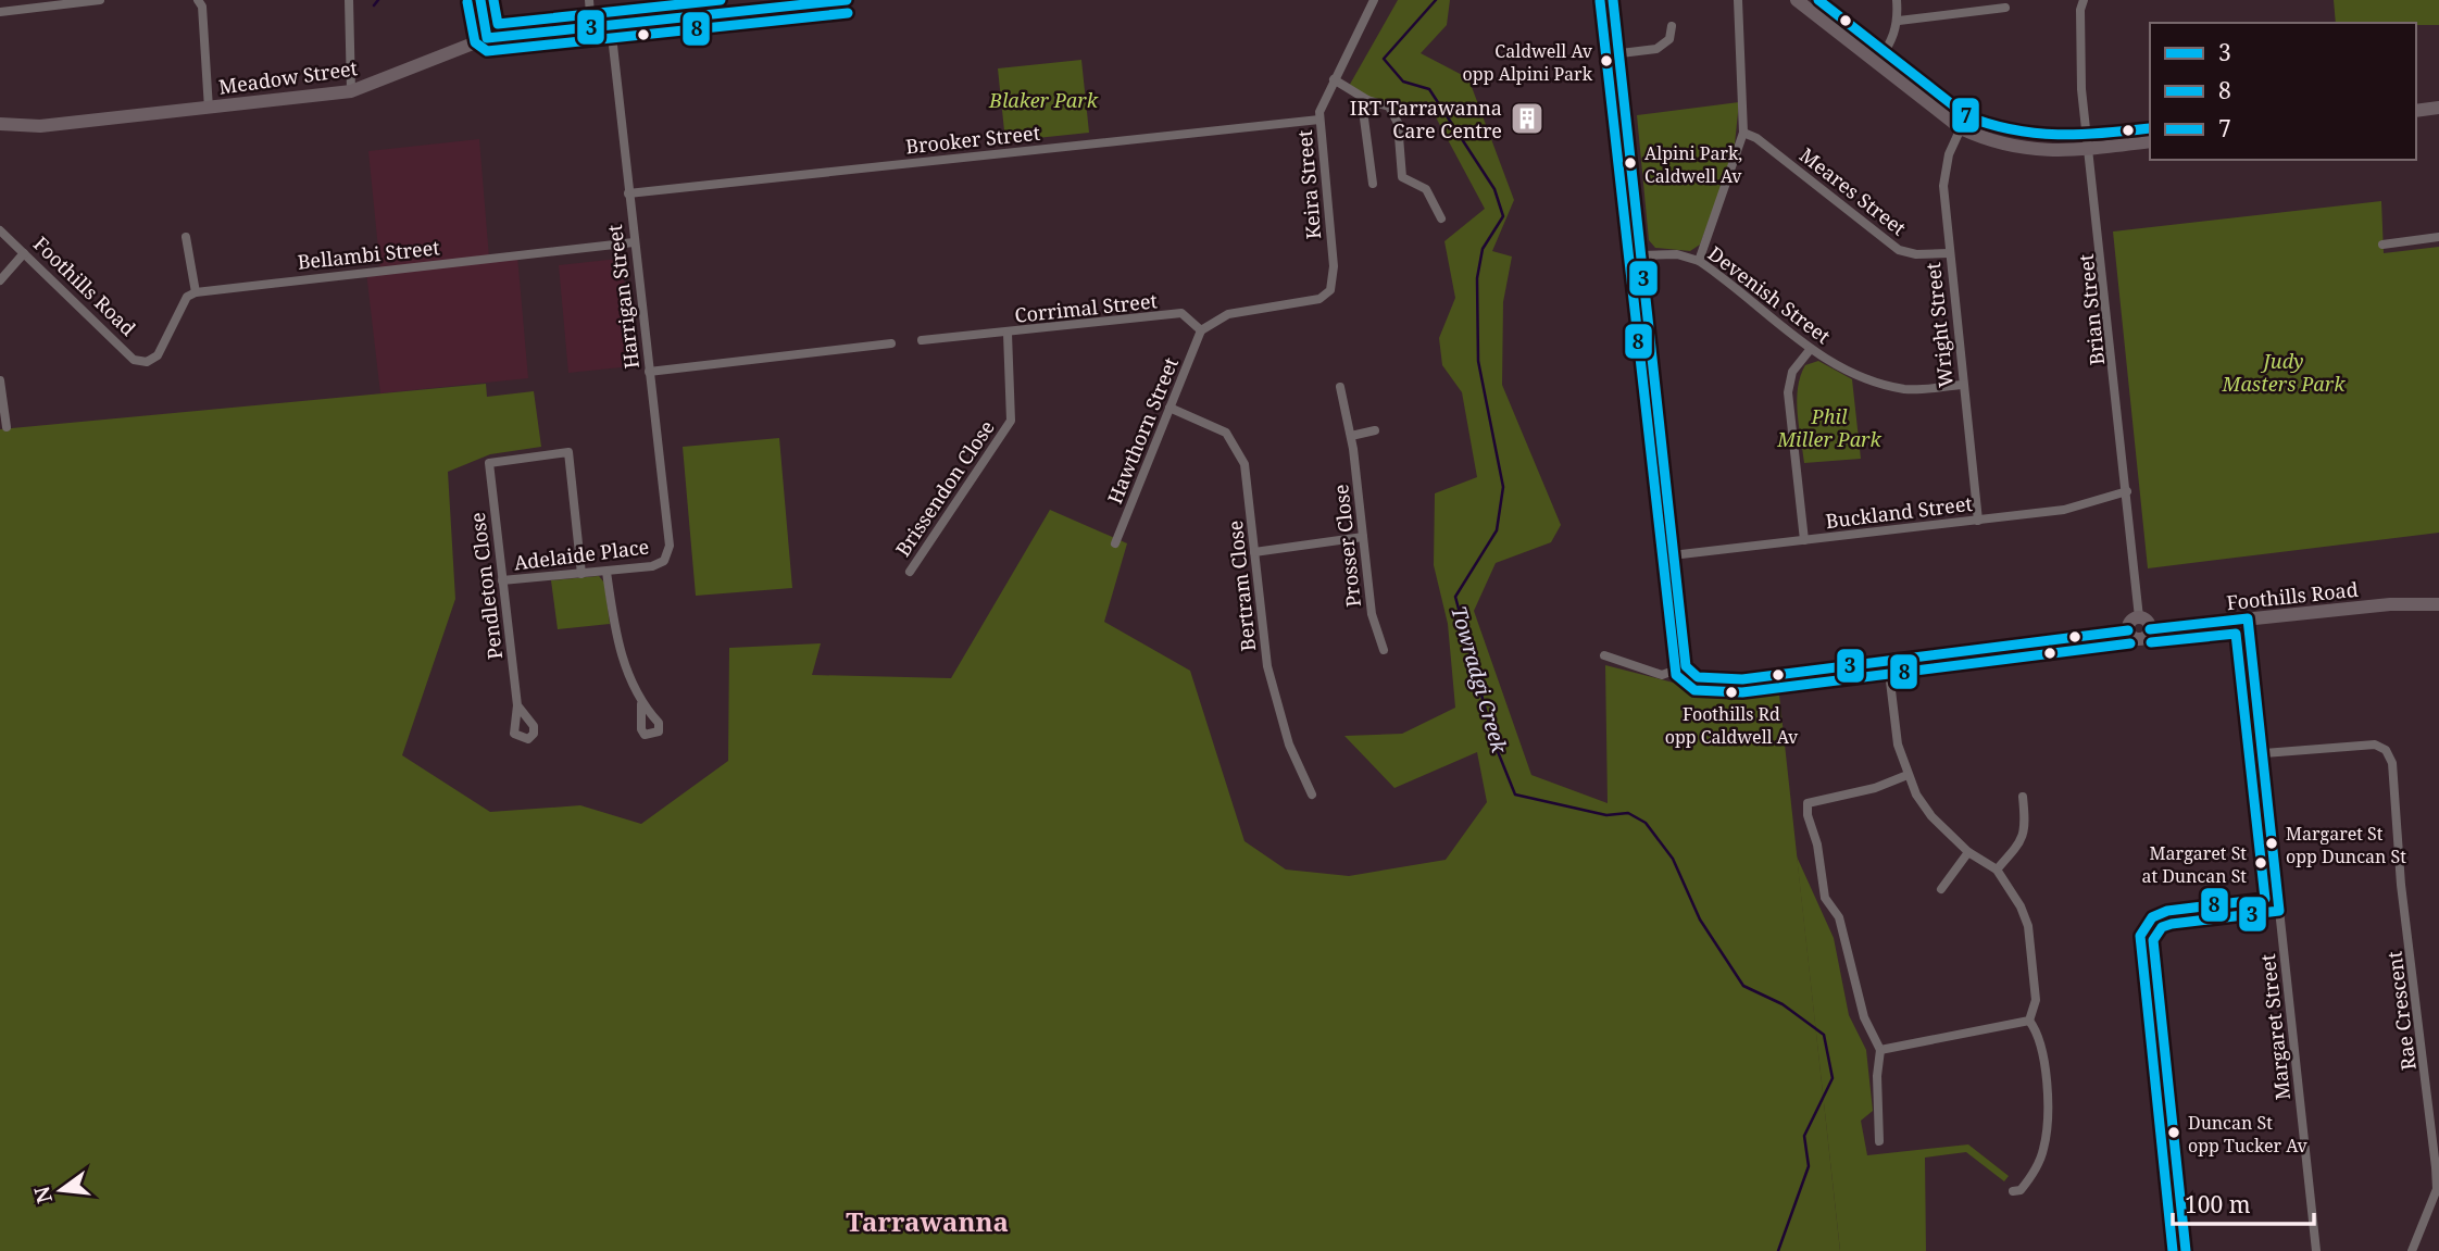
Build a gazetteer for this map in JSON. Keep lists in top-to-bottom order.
{
  "streets": {
    "main road": ["Meadow Street", "Foothills Road"],
    "street": [
      "Brooker Street",
      "Keira Street",
      "Meares Street",
      "Bellambi Street",
      "Devenish Street",
      "Harrigan Street",
      "Corrimal Street",
      "Brian Street",
      "Wright Street",
      "Hawthorn Street",
      "Brissendon Close",
      "Buckland Street",
      "Prosser Close",
      "Adelaide Place",
      "Pendleton Close",
      "Bertram Close",
      "Rae Crescent",
      "Margaret Street"
    ]
  },
  "crossings": [
    ["Meadow Street", "Harrigan Street"],
    ["Brooker Street", "Keira Street"],
    ["Brooker Street", "Harrigan Street"],
    ["Keira Street", "Corrimal Street"],
    ["Keira Street", "Hawthorn Street"],
    ["Meares Street", "Wright Street"],
    ["Bellambi Street", "Foothills Road"],
    ["Bellambi Street", "Harrigan Street"],
    ["Foothills Road", "Brian Street"],
    ["Foothills Road", "Margaret Street"],
    ["Devenish Street", "Wright Street"],
    ["Harrigan Street", "Adelaide Place"],
    ["Corrimal Street", "Hawthorn Street"],
    ["Corrimal Street", "Brissendon Close"],
    ["Brian Street", "Buckland Street"],
    ["Wright Street", "Buckland Street"],
    ["Hawthorn Street", "Bertram Close"],
    ["Adelaide Place", "Pendleton Close"],
    ["Rae Crescent", "Margaret Street"]
  ],
  "districts": ["Tarrawanna"],
  "water": ["Towradgi Creek"],
  "parks": ["Blaker Park", "Judy Masters Park", "Phil Miller Park"],
  "places": {
    "other": [
      "Caldwell Av opp Alpini Park",
      "Alpini Park, Caldwell Av",
      "Foothills Rd opp Caldwell Av",
      "Margaret St opp Duncan St",
      "Margaret St at Duncan St",
      "Duncan St opp Tucker Av"
    ],
    "building": ["IRT Tarrawanna Care Centre"]
  },
  "lines": ["transit line 3", "transit line 7", "transit line 8"],
  "legend": ["3", "8", "7"],
  "scale_bar": "100 m",
  "north": "left"
}
